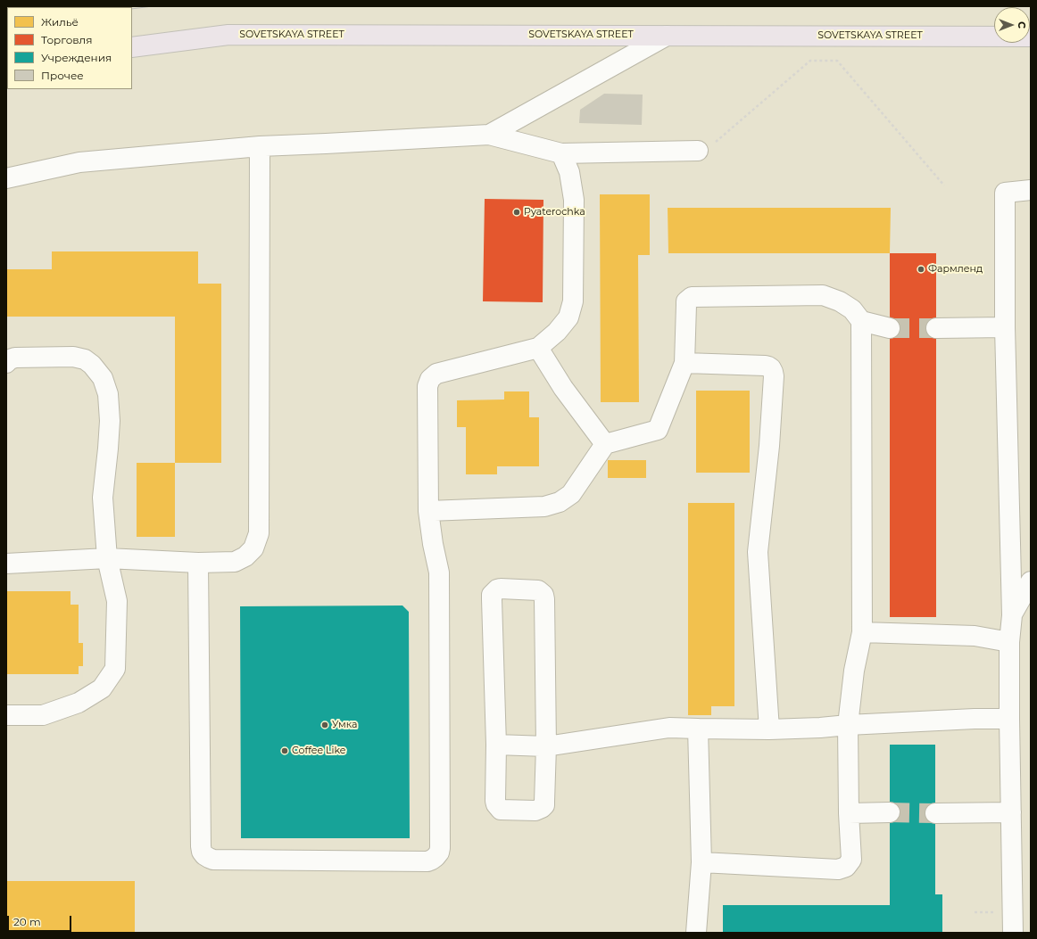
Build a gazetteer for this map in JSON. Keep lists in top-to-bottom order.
{
  "streets": {
    "main road": ["SOVETSKAYA STREET"]
  },
  "places": [
    "Pyaterochka",
    "Фармленд",
    "Умка",
    "Coffee Like"
  ],
  "legend": [
    "Жильё",
    "Торговля",
    "Учреждения",
    "Прочее"
  ],
  "scale_bar": "20 m",
  "north": "right"
}
